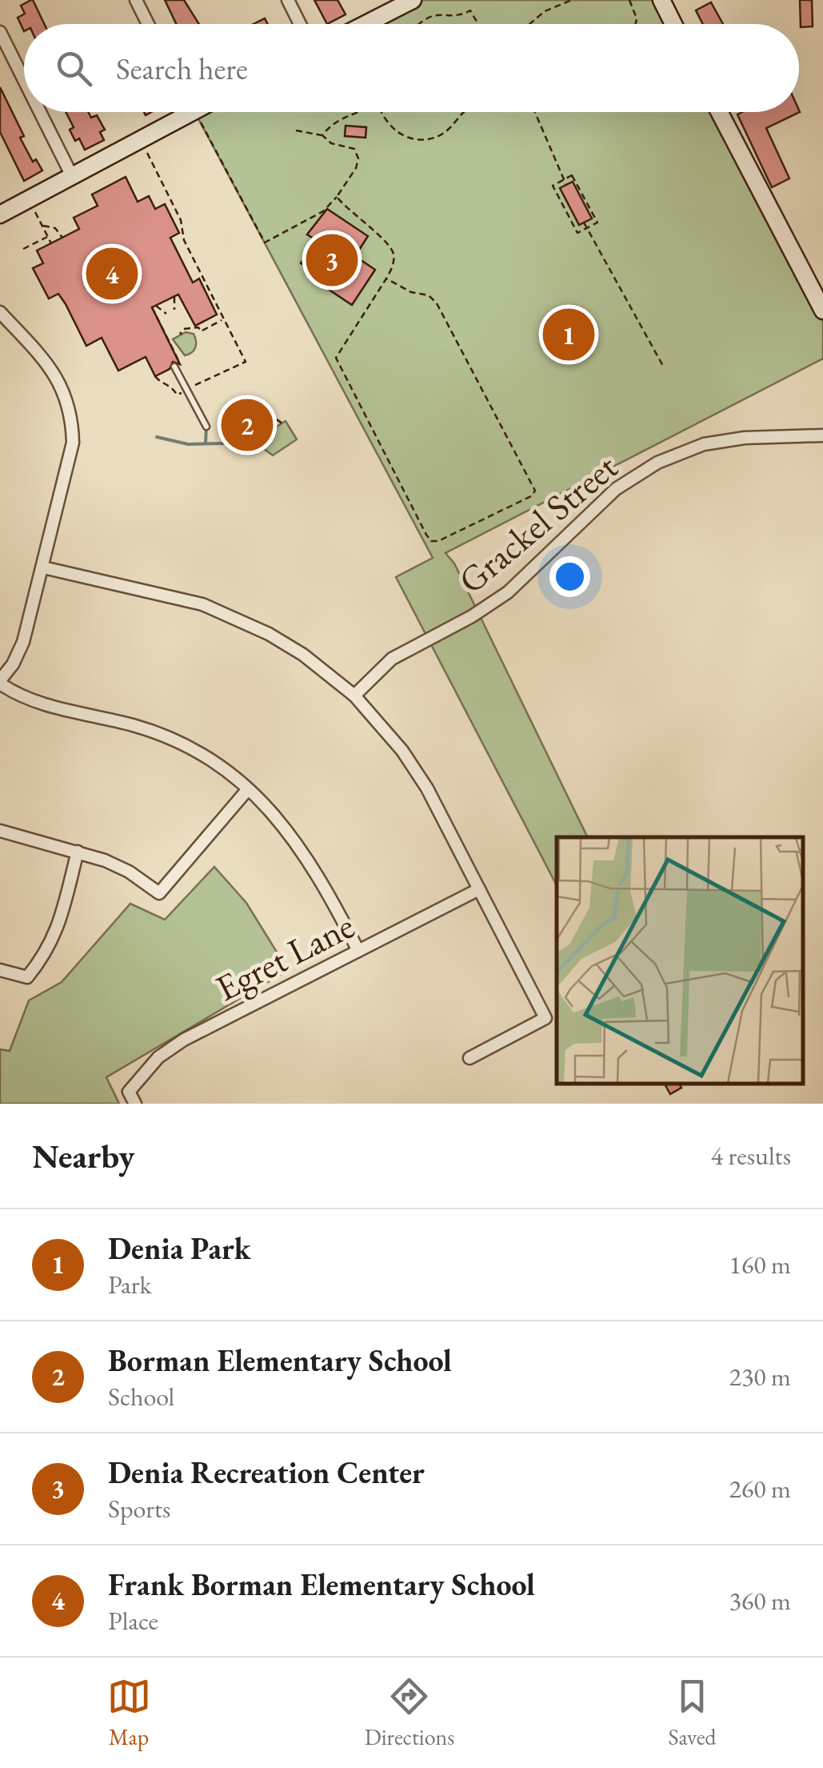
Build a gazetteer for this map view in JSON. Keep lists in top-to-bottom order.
{
  "streets": {
    "street": ["Grackel Street", "Egret Lane"]
  },
  "page": {
    "search": "Search here",
    "pins": [
      "3",
      "4",
      "1",
      "2"
    ],
    "heading": ["Nearby", "4 results"],
    "list": [
      {
        "mark": "1",
        "name": "Denia Park",
        "note": "Park",
        "value": "160 m"
      },
      {
        "mark": "2",
        "name": "Borman Elementary School",
        "note": "School",
        "value": "230 m"
      },
      {
        "mark": "3",
        "name": "Denia Recreation Center",
        "note": "Sports",
        "value": "260 m"
      },
      {
        "mark": "4",
        "name": "Frank Borman Elementary School",
        "note": "Place",
        "value": "360 m"
      }
    ],
    "nav": ["Map", "Directions", "Saved"]
  }
}
